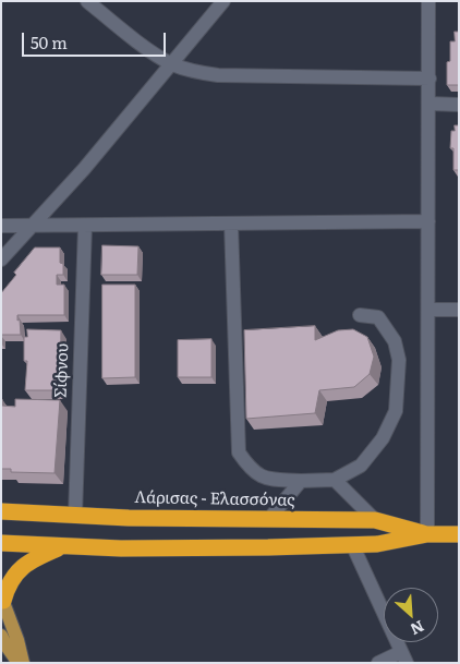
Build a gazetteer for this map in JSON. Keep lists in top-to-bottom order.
{
  "streets": {
    "highway": ["Λάρισας - Ελασσόνας"],
    "street": ["Σίφνου"]
  },
  "crossings": [
    ["Σίφνου", "Λάρισας - Ελασσόνας"]
  ],
  "scale_bar": "50 m",
  "north": "bottom right"
}
